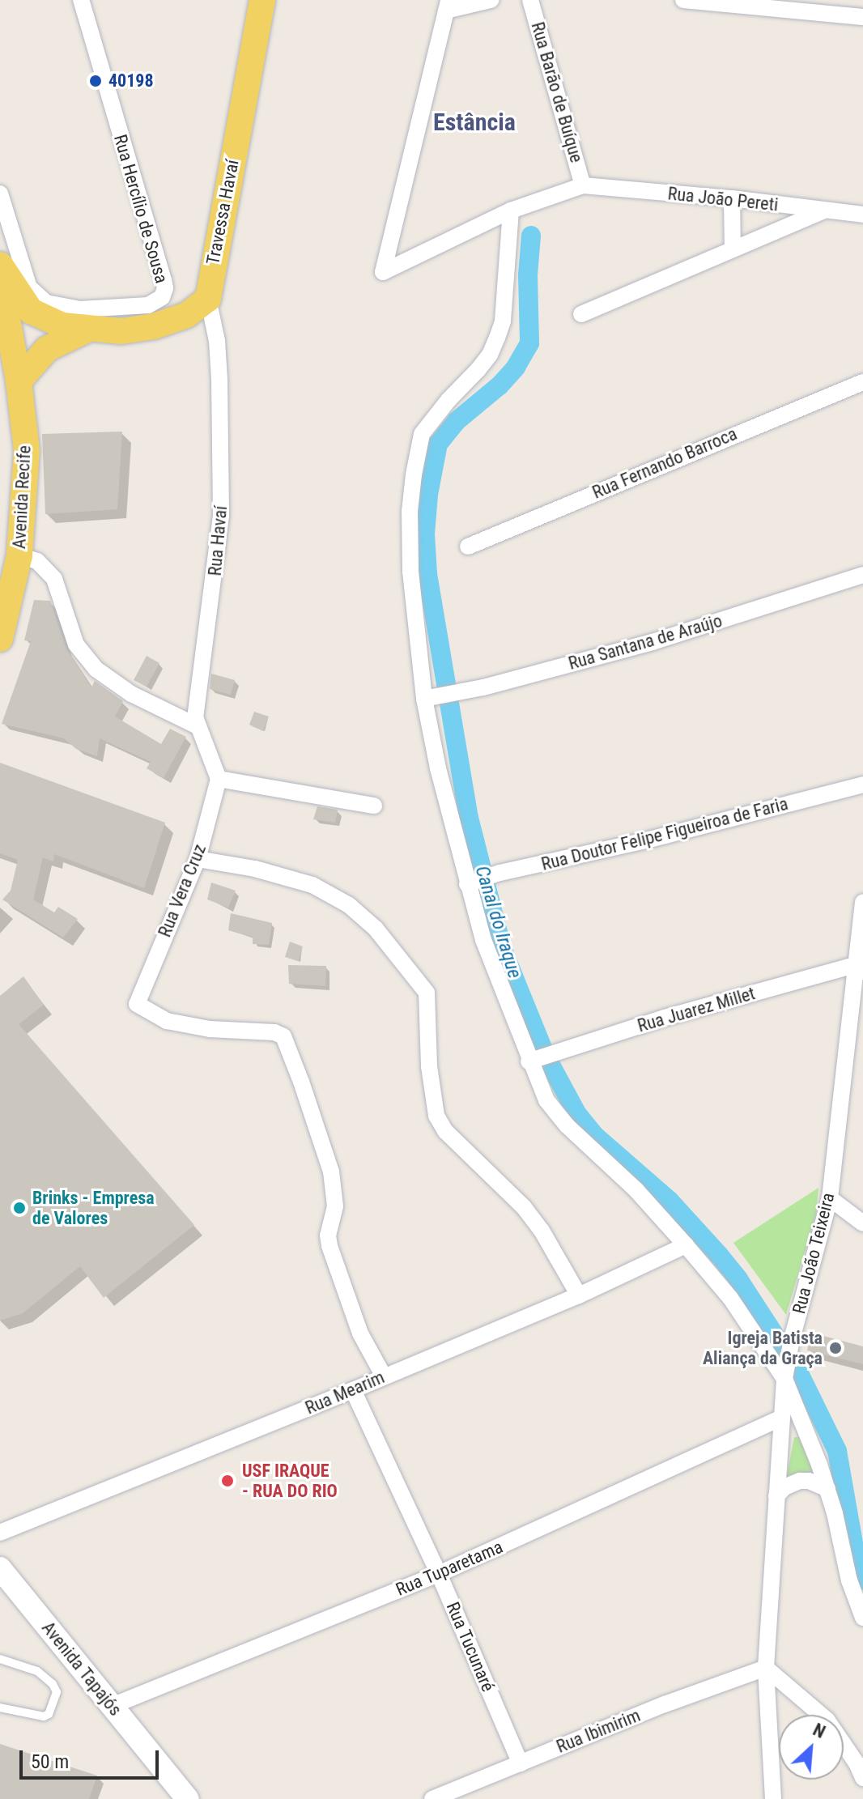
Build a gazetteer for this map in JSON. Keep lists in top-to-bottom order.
{
  "streets": {
    "main road": ["Travessa Havaí", "Avenida Recife", "Avenida Tapajós"],
    "street": [
      "Rua Barão de Buíque",
      "Rua João Pereti",
      "Rua Hercílio de Sousa",
      "Rua Fernando Barroca",
      "Rua Havaí",
      "Rua Santana de Araújo",
      "Rua Doutor Felipe Figueiroa de Faria",
      "Rua Vera Cruz",
      "Rua Juarez Millet",
      "Rua João Teixeira",
      "Rua Mearim",
      "Rua Tuparetama",
      "Rua Tucunaré",
      "Rua Ibimirim"
    ]
  },
  "crossings": [
    ["Rua Barão de Buíque", "Rua João Pereti"],
    ["Travessa Havaí", "Rua Havaí"],
    ["Rua Havaí", "Rua Vera Cruz"],
    ["Rua Vera Cruz", "Rua Mearim"],
    ["Rua Juarez Millet", "Rua João Teixeira"],
    ["Rua João Teixeira", "Rua Tuparetama"],
    ["Rua João Teixeira", "Rua Ibimirim"],
    ["Rua Mearim", "Rua Tucunaré"],
    ["Rua Tuparetama", "Rua Tucunaré"],
    ["Rua Tuparetama", "Avenida Tapajós"],
    ["Rua Tucunaré", "Rua Ibimirim"]
  ],
  "districts": ["Estância"],
  "water": ["Canal do Iraque"],
  "places": [
    "40198",
    "Brinks - Empresa de Valores",
    "Igreja Batista Aliança da Graça",
    "USF IRAQUE - RUA DO RIO"
  ],
  "scale_bar": "50 m",
  "north": "top right"
}
